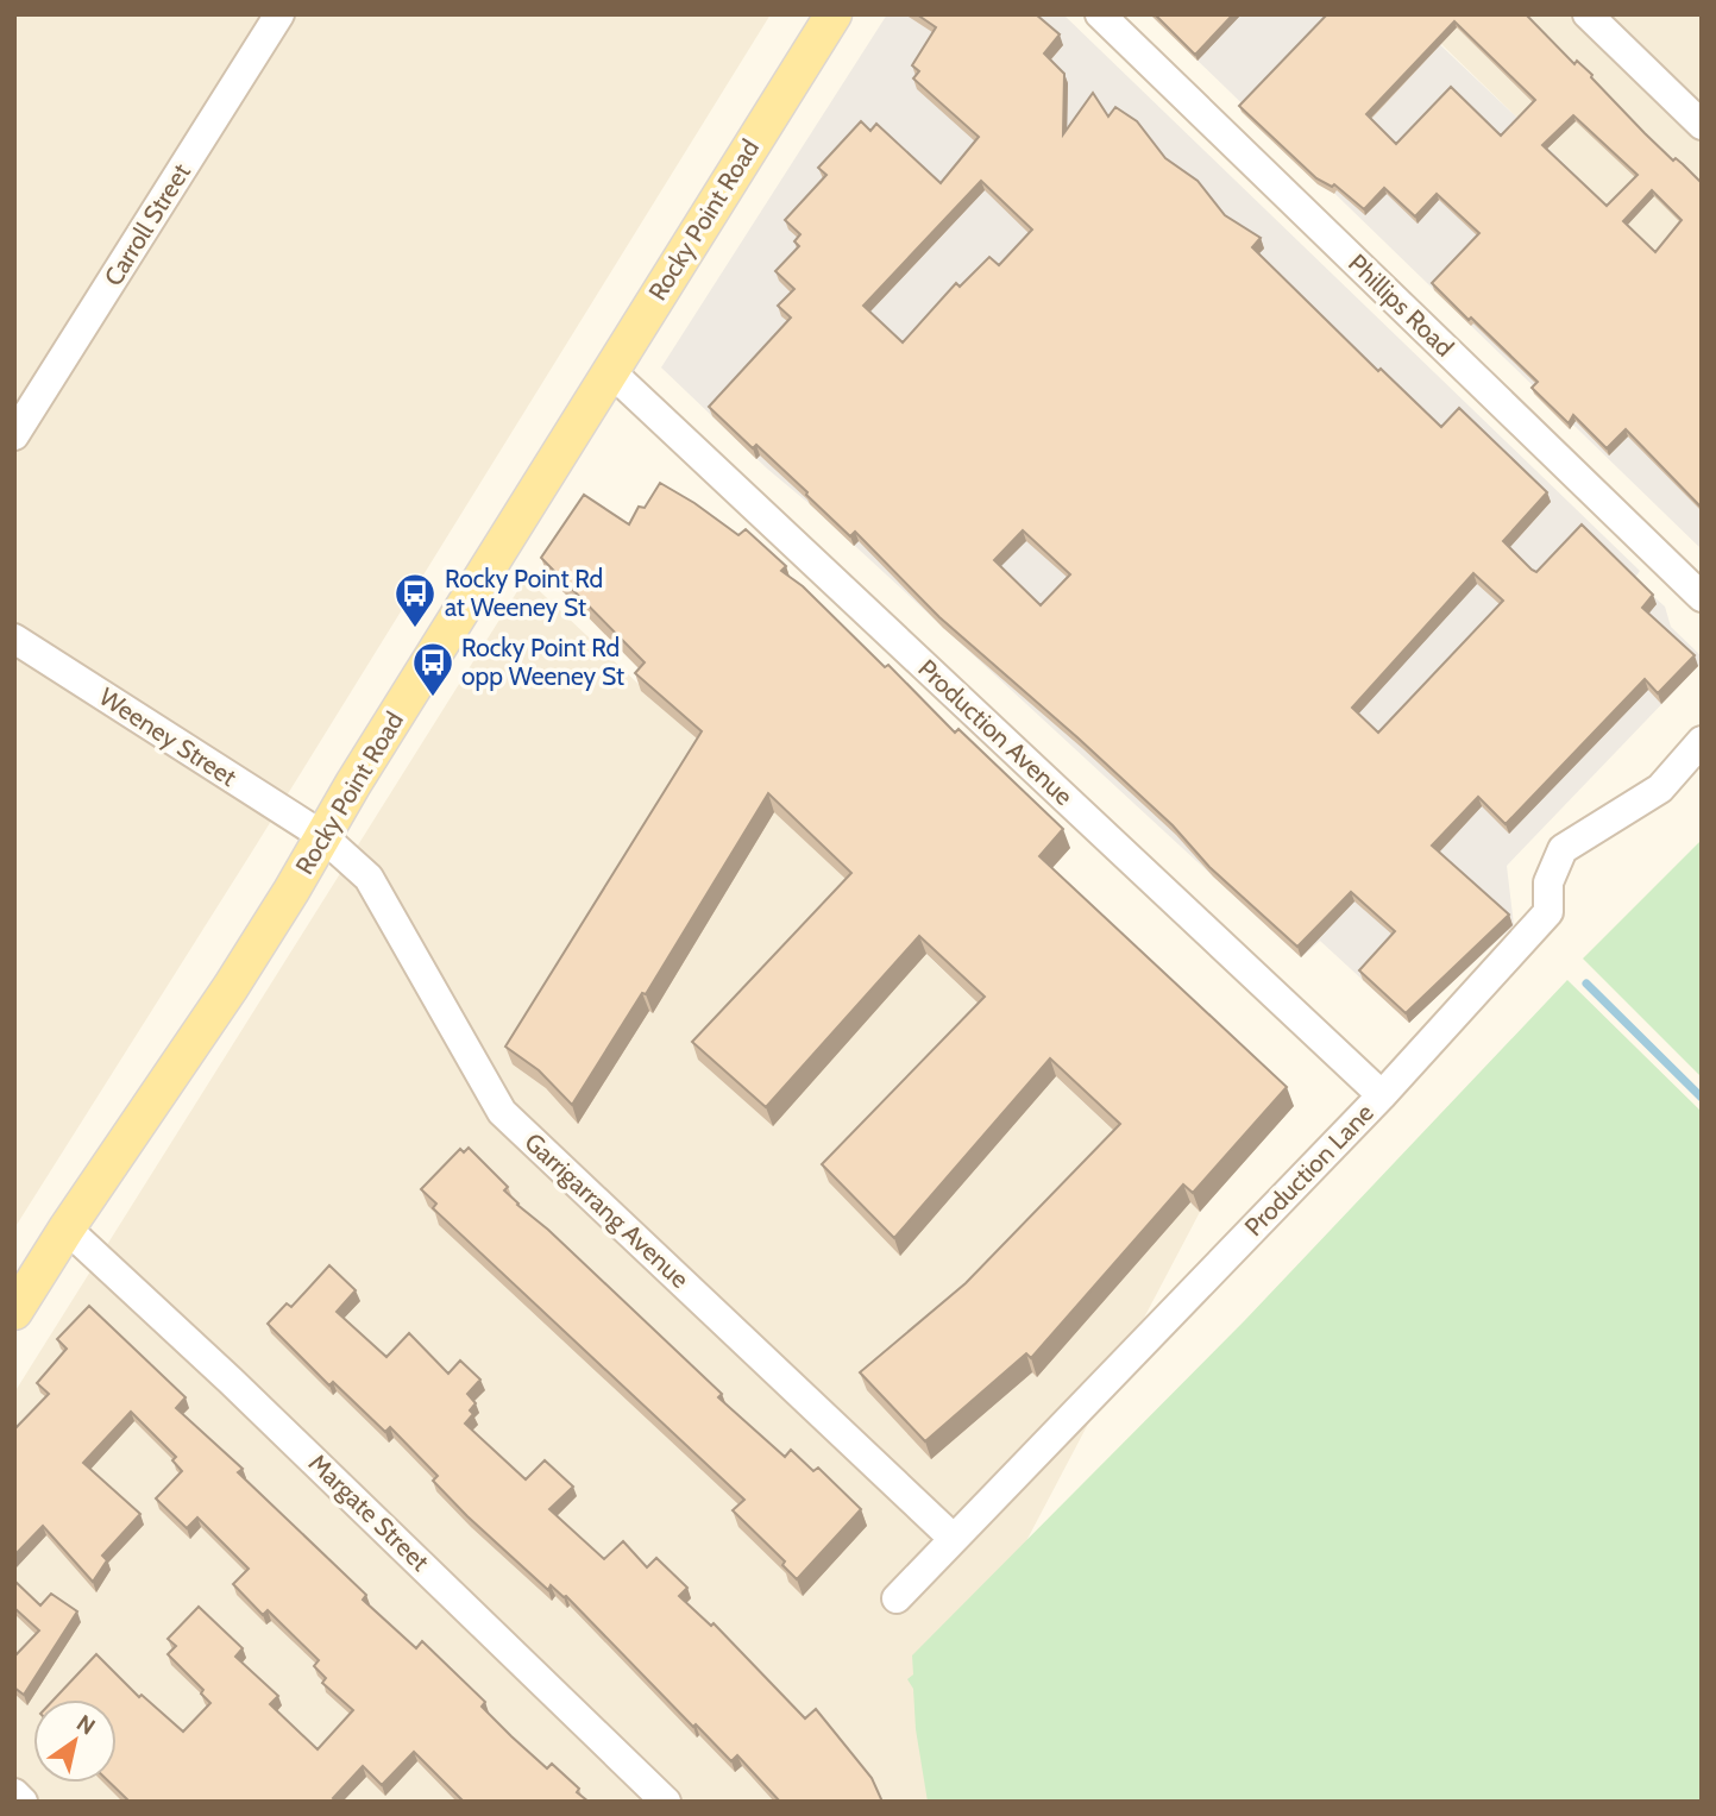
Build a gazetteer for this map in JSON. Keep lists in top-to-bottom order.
{
  "streets": {
    "main road": ["Rocky Point Road"],
    "street": [
      "Carroll Street",
      "Phillips Road",
      "Production Avenue",
      "Weeney Street",
      "Production Lane",
      "Garrigarrang Avenue",
      "Margate Street"
    ]
  },
  "crossings": [
    ["Rocky Point Road", "Production Avenue"],
    ["Rocky Point Road", "Weeney Street"],
    ["Rocky Point Road", "Garrigarrang Avenue"],
    ["Rocky Point Road", "Margate Street"],
    ["Production Avenue", "Production Lane"],
    ["Weeney Street", "Garrigarrang Avenue"],
    ["Production Lane", "Garrigarrang Avenue"]
  ],
  "places": {
    "bus stop": ["Rocky Point Rd at Weeney St", "Rocky Point Rd opp Weeney St"]
  },
  "north": "top right"
}
